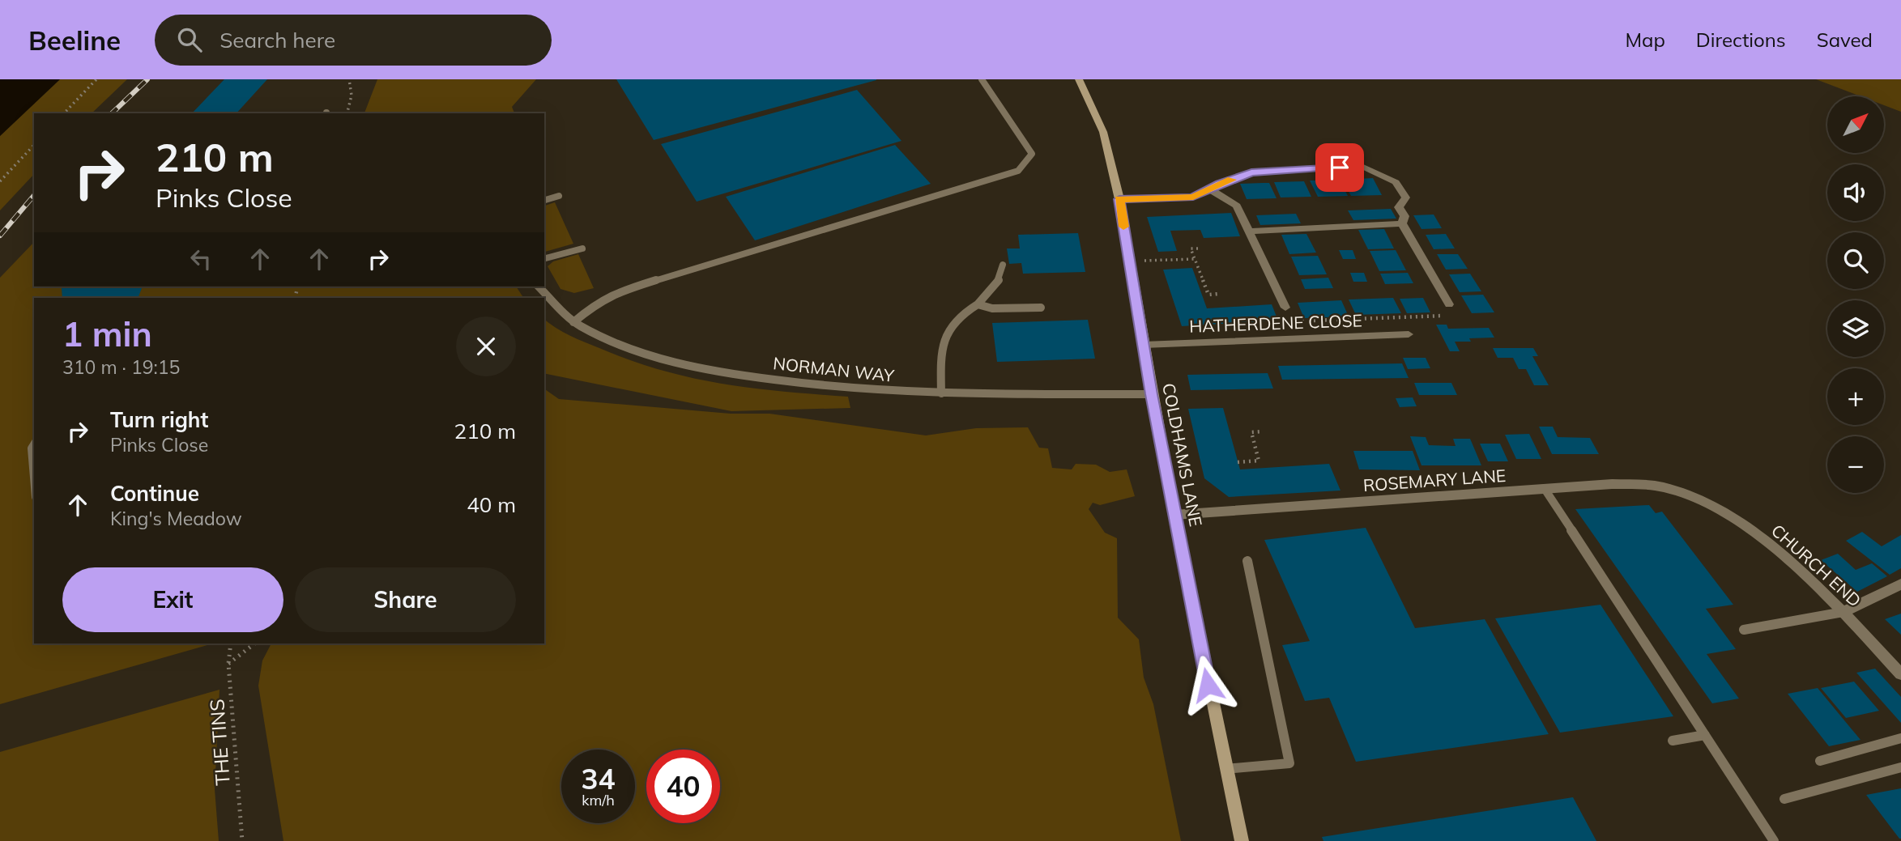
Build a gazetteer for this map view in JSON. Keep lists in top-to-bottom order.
{
  "streets": {
    "street": [
      "HATHERDENE CLOSE",
      "COLDHAMS LANE",
      "ROSEMARY LANE",
      "CHURCH END"
    ],
    "lane": ["NORMAN WAY"],
    "path": ["THE TINS"]
  },
  "crossings": [
    ["HATHERDENE CLOSE", "COLDHAMS LANE"],
    ["NORMAN WAY", "COLDHAMS LANE"],
    ["COLDHAMS LANE", "ROSEMARY LANE"],
    ["ROSEMARY LANE", "CHURCH END"]
  ],
  "north": "top right",
  "page": {
    "header": "Beeline",
    "search": "Search here",
    "nav": ["Map", "Directions", "Saved"],
    "map_buttons": ["+", "−"],
    "turn": ["210 m", "Pinks Close"],
    "heading": ["1 min", "310 m · 19:15"],
    "list": [
      {
        "name": "Turn right",
        "note": "Pinks Close",
        "value": "210 m"
      },
      {
        "name": "Continue",
        "note": "King's Meadow",
        "value": "40 m"
      }
    ],
    "buttons": ["Exit", "Share"],
    "speed": "34 km/h",
    "limit": "40"
  }
}
